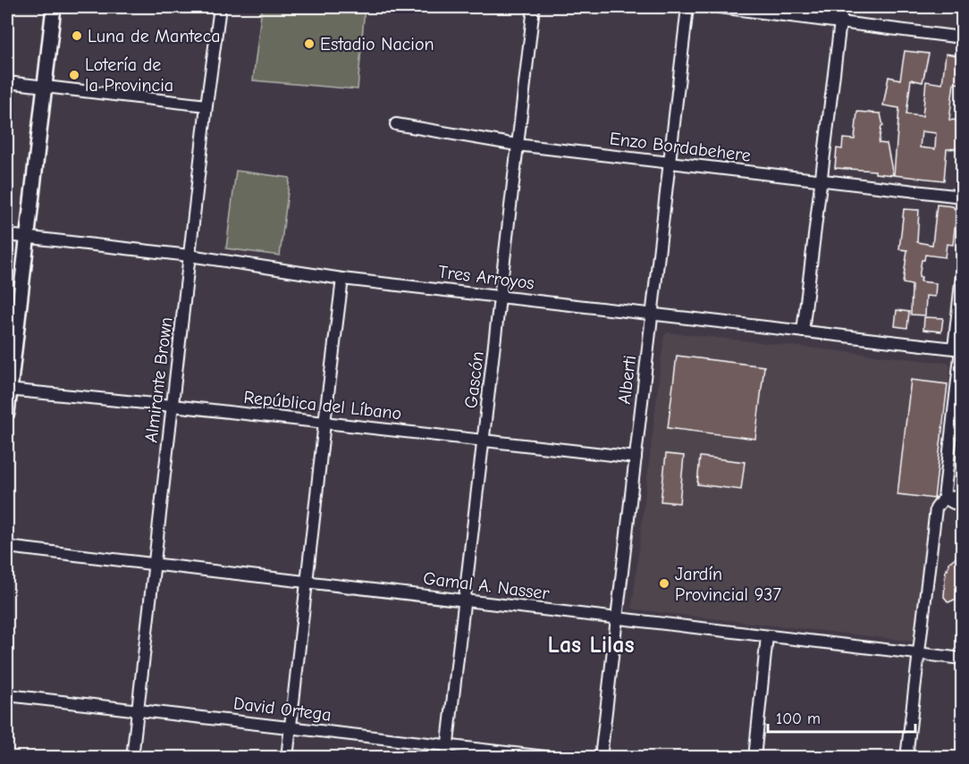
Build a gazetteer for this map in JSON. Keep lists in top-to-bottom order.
{
  "streets": {
    "street": [
      "Enzo Bordabehere",
      "Tres Arroyos",
      "Almirante Brown",
      "Gascón",
      "Alberti",
      "República del Líbano",
      "Gamal A. Nasser",
      "David Ortega"
    ]
  },
  "crossings": [
    ["Enzo Bordabehere", "Gascón"],
    ["Enzo Bordabehere", "Alberti"],
    ["Tres Arroyos", "Almirante Brown"],
    ["Tres Arroyos", "Gascón"],
    ["Tres Arroyos", "Alberti"],
    ["Almirante Brown", "República del Líbano"],
    ["Almirante Brown", "Gamal A. Nasser"],
    ["Almirante Brown", "David Ortega"],
    ["Gascón", "República del Líbano"],
    ["Gascón", "Gamal A. Nasser"],
    ["Gascón", "David Ortega"],
    ["Alberti", "República del Líbano"],
    ["Alberti", "Gamal A. Nasser"]
  ],
  "districts": ["Las Lilas"],
  "places": [
    "Luna de Manteca",
    "Estadio Nacion",
    "Lotería de la Provincia",
    "Jardín Provincial 937"
  ],
  "scale_bar": "100 m"
}
